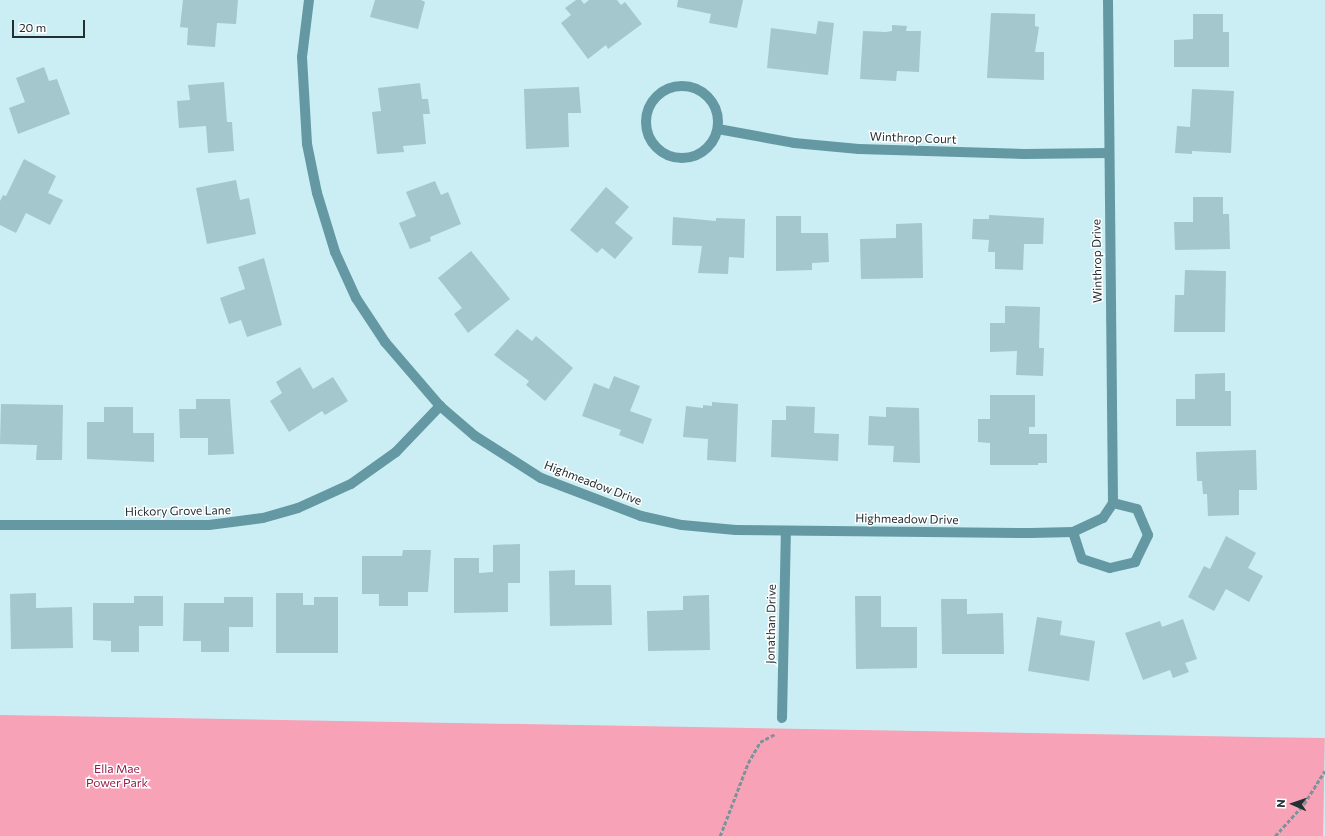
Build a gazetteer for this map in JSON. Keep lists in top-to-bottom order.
{
  "streets": {
    "street": [
      "Winthrop Court",
      "Winthrop Drive",
      "Highmeadow Drive",
      "Hickory Grove Lane",
      "Jonathan Drive"
    ]
  },
  "crossings": [
    ["Winthrop Court", "Winthrop Drive"],
    ["Winthrop Drive", "Highmeadow Drive"],
    ["Highmeadow Drive", "Hickory Grove Lane"],
    ["Highmeadow Drive", "Jonathan Drive"]
  ],
  "parks": ["Ella Mae Power Park"],
  "scale_bar": "20 m",
  "north": "left"
}
